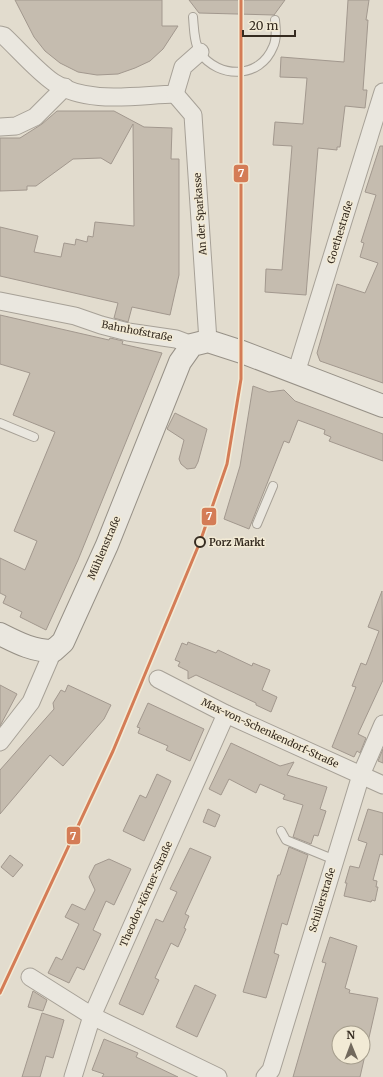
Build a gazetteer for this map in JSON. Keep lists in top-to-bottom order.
{
  "streets": {
    "main road": ["Bahnhofstraße", "Mühlenstraße"],
    "street": [
      "An der Sparkasse",
      "Goethestraße",
      "Max-von-Schenkendorf-Straße",
      "Theodor-Körner-Straße",
      "Schillerstraße"
    ]
  },
  "crossings": [
    ["An der Sparkasse", "Bahnhofstraße"],
    ["An der Sparkasse", "Mühlenstraße"],
    ["Goethestraße", "Bahnhofstraße"],
    ["Bahnhofstraße", "Mühlenstraße"],
    ["Max-von-Schenkendorf-Straße", "Theodor-Körner-Straße"],
    ["Max-von-Schenkendorf-Straße", "Schillerstraße"]
  ],
  "places": ["Porz Markt"],
  "lines": ["transit line 7"],
  "scale_bar": "20 m",
  "north": "top"
}
